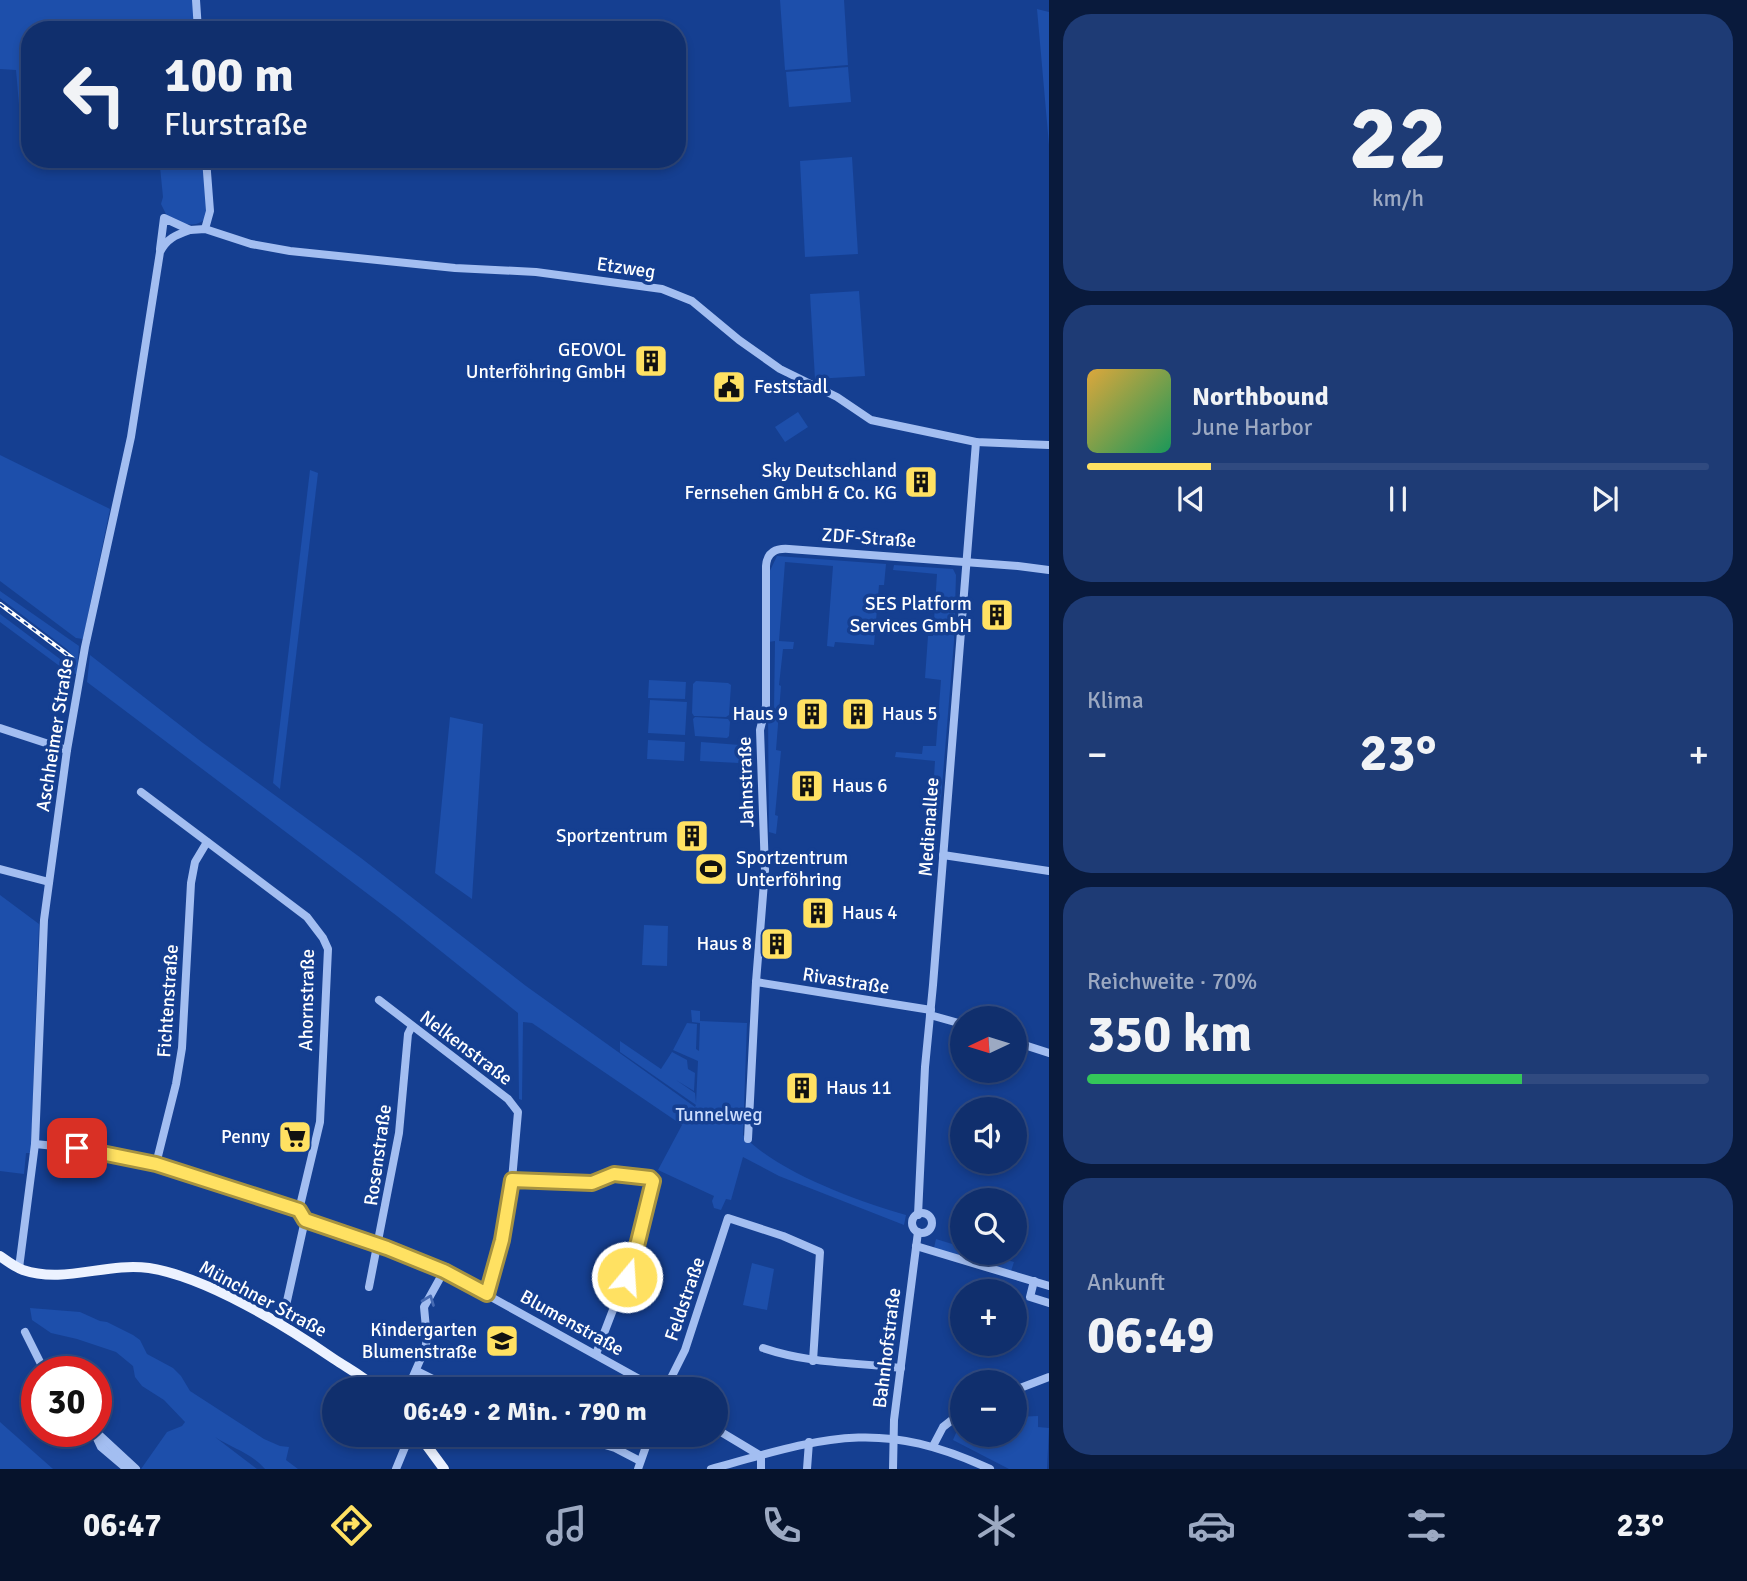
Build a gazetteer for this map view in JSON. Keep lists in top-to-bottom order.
{
  "streets": {
    "main road": ["Münchner Straße"],
    "street": [
      "Etzweg",
      "ZDF-Straße",
      "Aschheimer Straße",
      "Jahnstraße",
      "Medienallee",
      "Rivastraße",
      "Ahornstraße",
      "Fichtenstraße",
      "Nelkenstraße",
      "Rosenstraße",
      "Feldstraße",
      "Blumenstraße",
      "Bahnhofstraße"
    ]
  },
  "crossings": [
    ["Etzweg", "Aschheimer Straße"],
    ["Etzweg", "Medienallee"],
    ["ZDF-Straße", "Jahnstraße"],
    ["ZDF-Straße", "Medienallee"],
    ["Aschheimer Straße", "Münchner Straße"],
    ["Jahnstraße", "Rivastraße"],
    ["Medienallee", "Rivastraße"],
    ["Medienallee", "Bahnhofstraße"],
    ["Ahornstraße", "Fichtenstraße"],
    ["Nelkenstraße", "Rosenstraße"],
    ["Nelkenstraße", "Blumenstraße"],
    ["Rosenstraße", "Blumenstraße"]
  ],
  "parks": ["Tunnelweg"],
  "places": {
    "building": [
      "GEOVOL Unterföhring GmbH",
      "Sky Deutschland Fernsehen GmbH & Co. KG",
      "SES Platform Services GmbH",
      "Haus 9",
      "Haus 5",
      "Haus 6",
      "Sportzentrum",
      "Haus 4",
      "Haus 8",
      "Haus 11"
    ],
    "public building": ["Feststadl"],
    "sports": ["Sportzentrum Unterföhring"],
    "supermarket": ["Penny"],
    "school or university": ["Kindergarten Blumenstraße"]
  },
  "north": "left",
  "page": {
    "tile": [
      ["22", "km/h"],
      "Klima",
      ["Reichweite · 70%", "350 km"],
      ["Ankunft", "06:49"]
    ],
    "turn": ["100 m", "Flurstraße"],
    "song": ["Northbound", "June Harbor"],
    "heat": ["−", "23°", "+"],
    "map_buttons": ["+", "−"],
    "limit": "30",
    "trip": "06:49 · 2 Min. · 790 m",
    "tabs": ["06:47", "23°"]
  }
}
